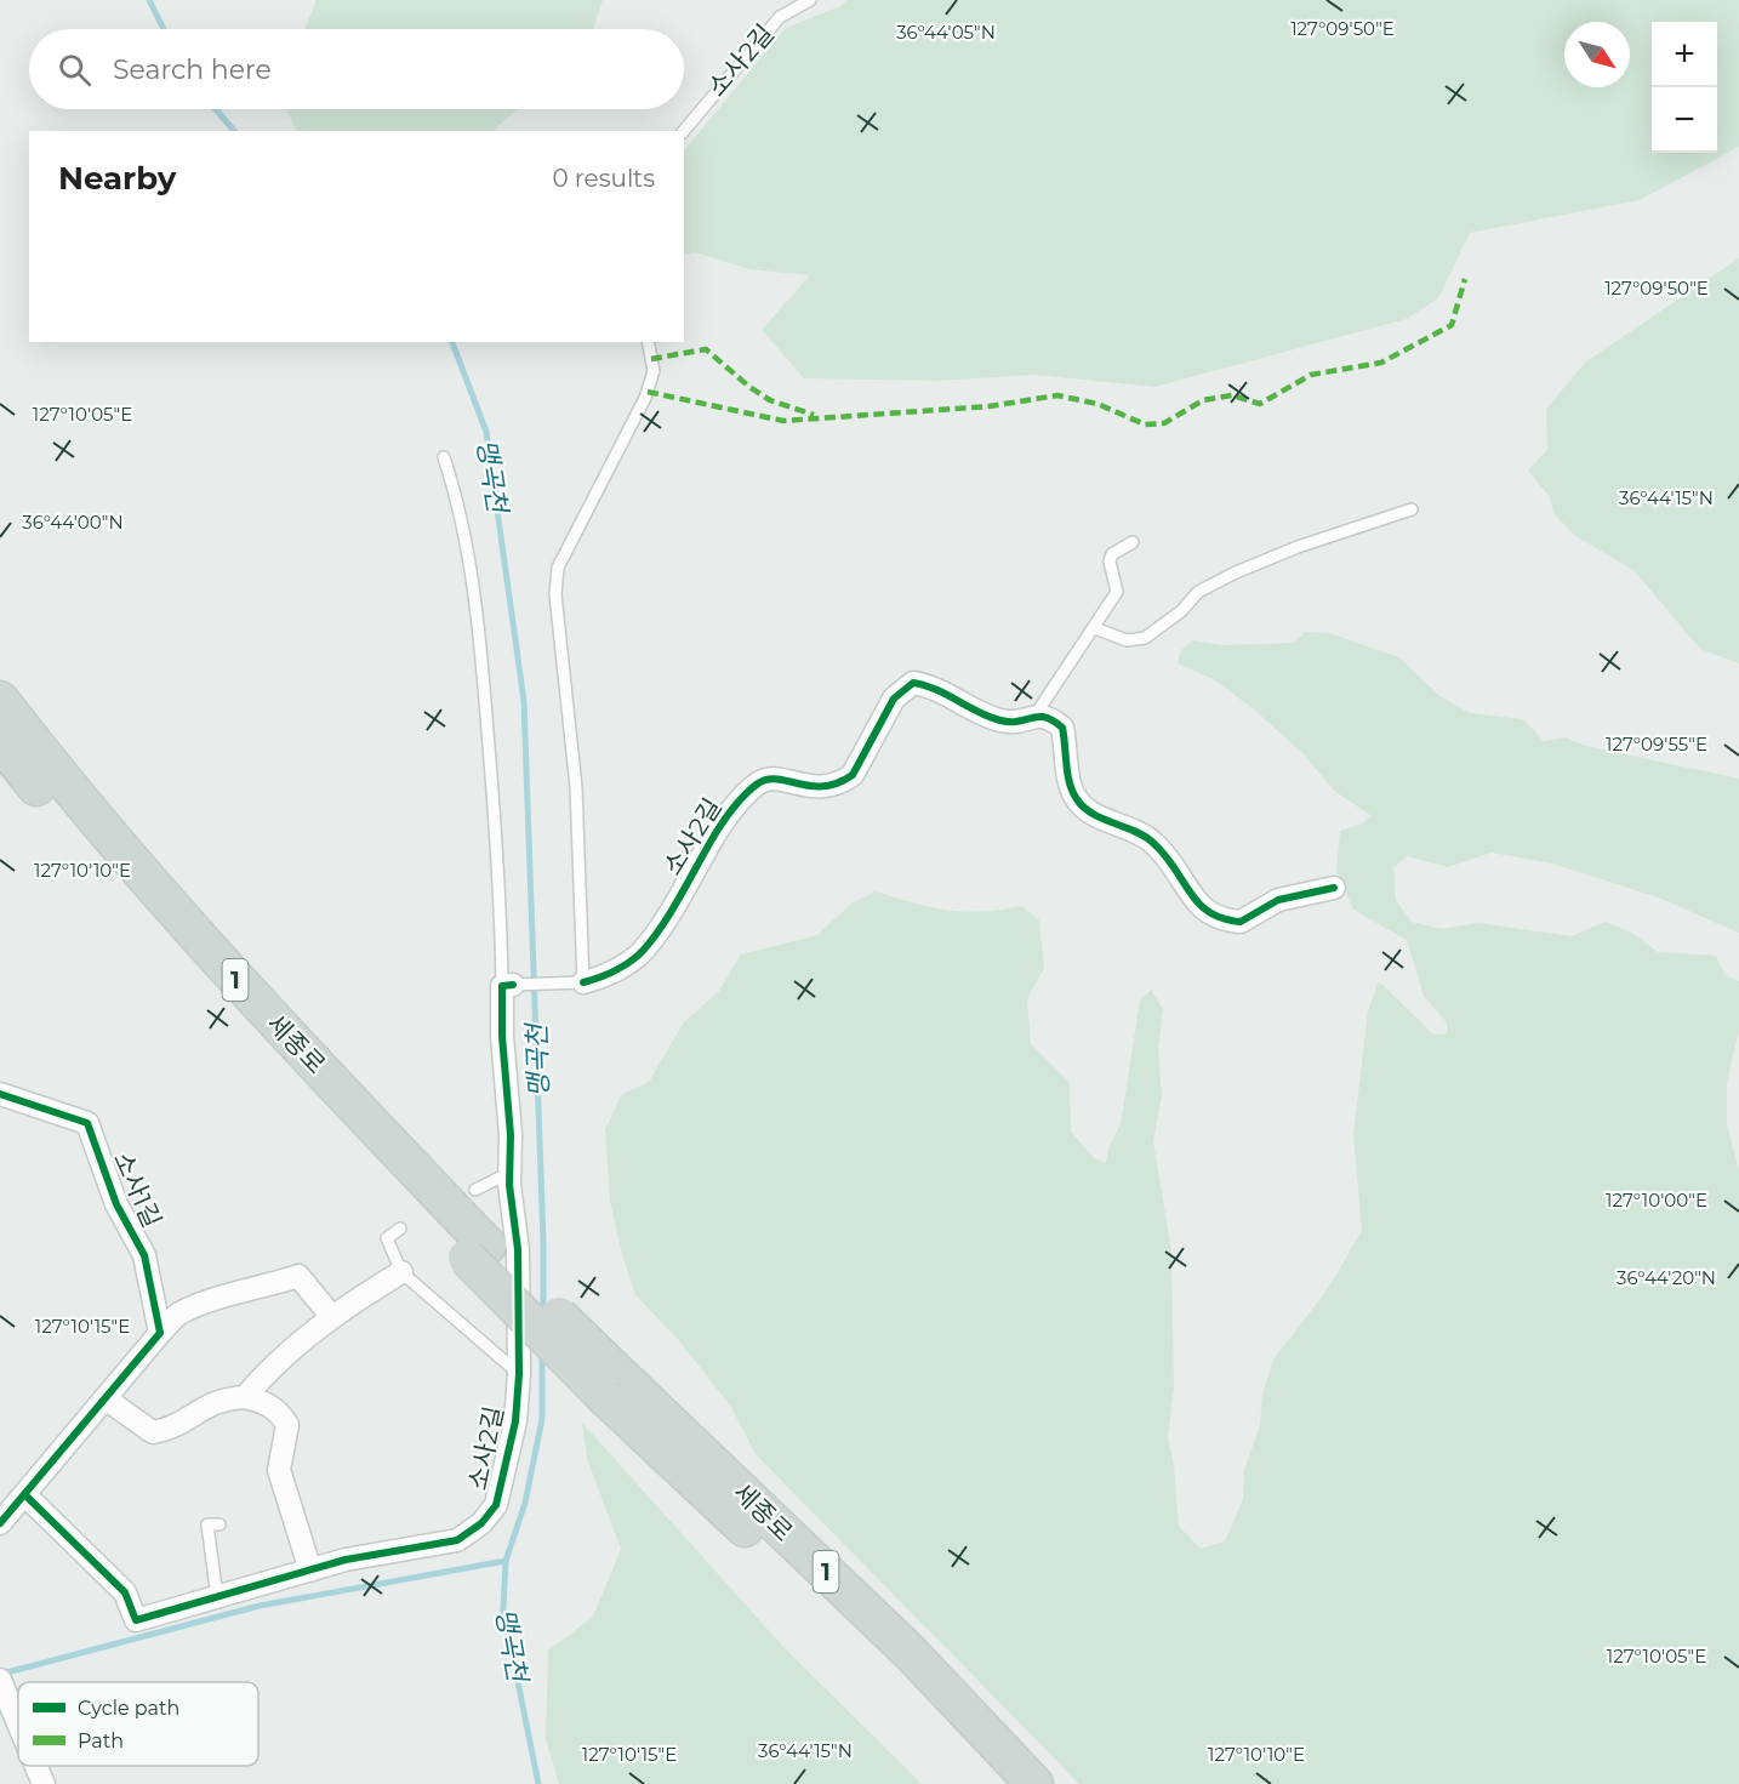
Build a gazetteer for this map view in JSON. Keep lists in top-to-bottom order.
{
  "streets": {
    "main road": ["1", "세종로"],
    "street": ["소사2길", "소사1길"]
  },
  "crossings": [
    ["1", "세종로"]
  ],
  "water": ["맹곡천"],
  "legend": ["Cycle path", "Path"],
  "north": "bottom right",
  "page": {
    "map_buttons": ["+", "−"],
    "search": "Search here",
    "heading": ["Nearby", "0 results"]
  },
  "coordinates": [
    "127°09'50\"E",
    "36°44'05\"N",
    "127°10'05\"E",
    "36°44'15\"N",
    "36°44'00\"N",
    "127°09'55\"E",
    "127°10'10\"E",
    "127°10'00\"E",
    "36°44'20\"N",
    "127°10'15\"E"
  ]
}
